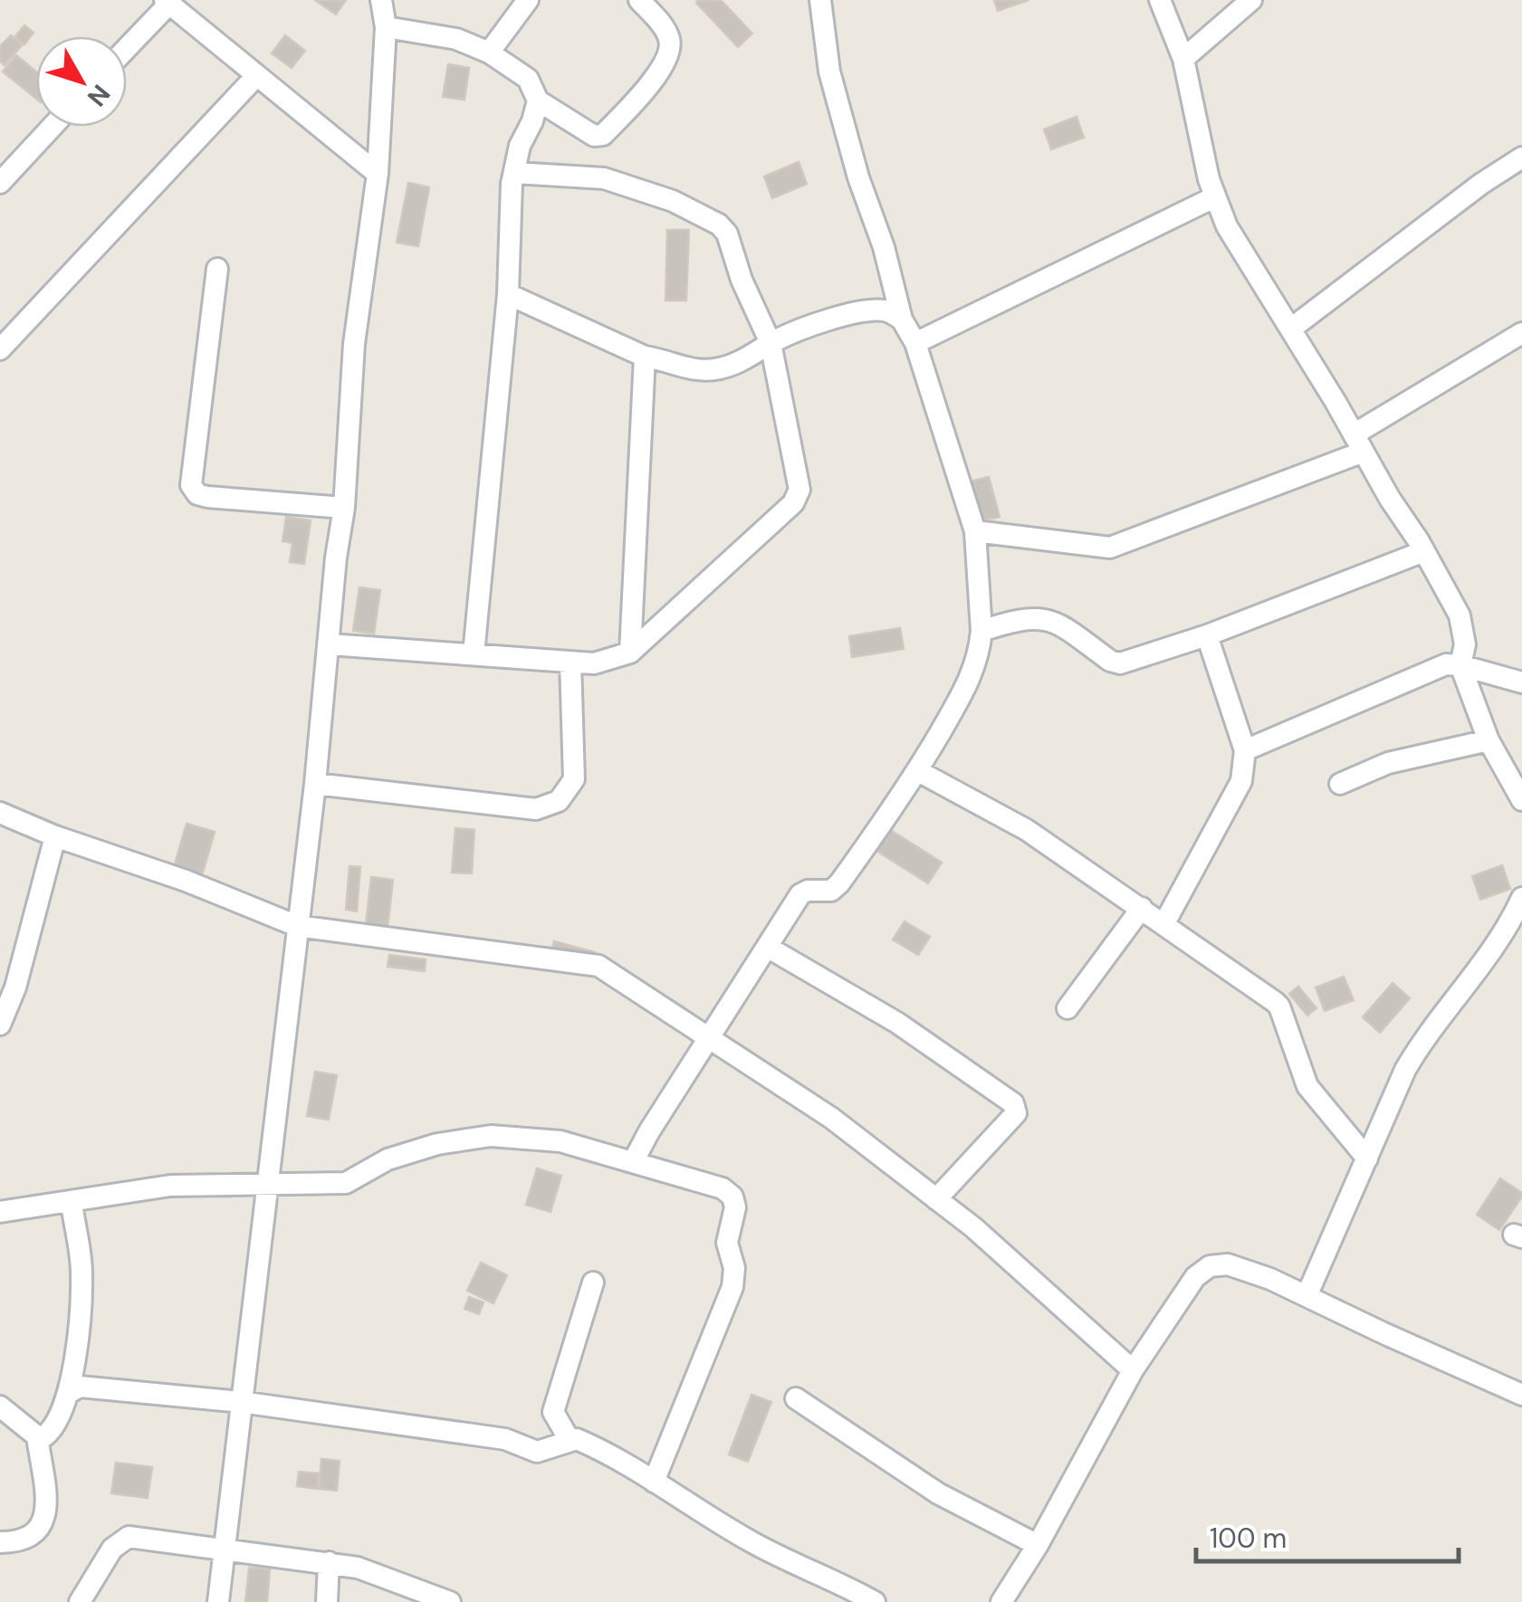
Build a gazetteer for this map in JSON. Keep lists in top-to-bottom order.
{
  "scale_bar": "100 m",
  "north": "bottom right"
}
